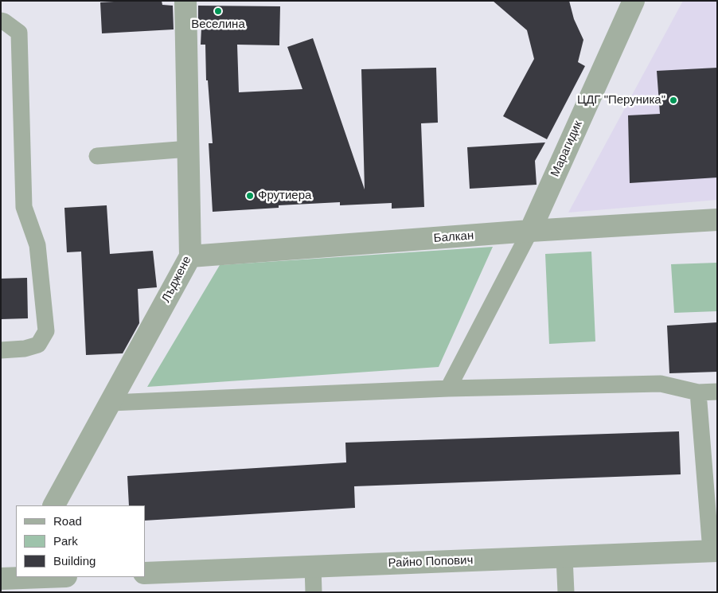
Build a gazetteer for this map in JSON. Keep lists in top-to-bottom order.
{
  "streets": {
    "street": [
      "Марагидик",
      "Балкан",
      "Лъджене",
      "Райно Попович"
    ]
  },
  "crossings": [
    ["Марагидик", "Балкан"],
    ["Балкан", "Лъджене"]
  ],
  "places": ["Веселина", "ЦДГ \"Перуника\"", "Фрутиера"],
  "legend": ["Road", "Park", "Building"]
}
